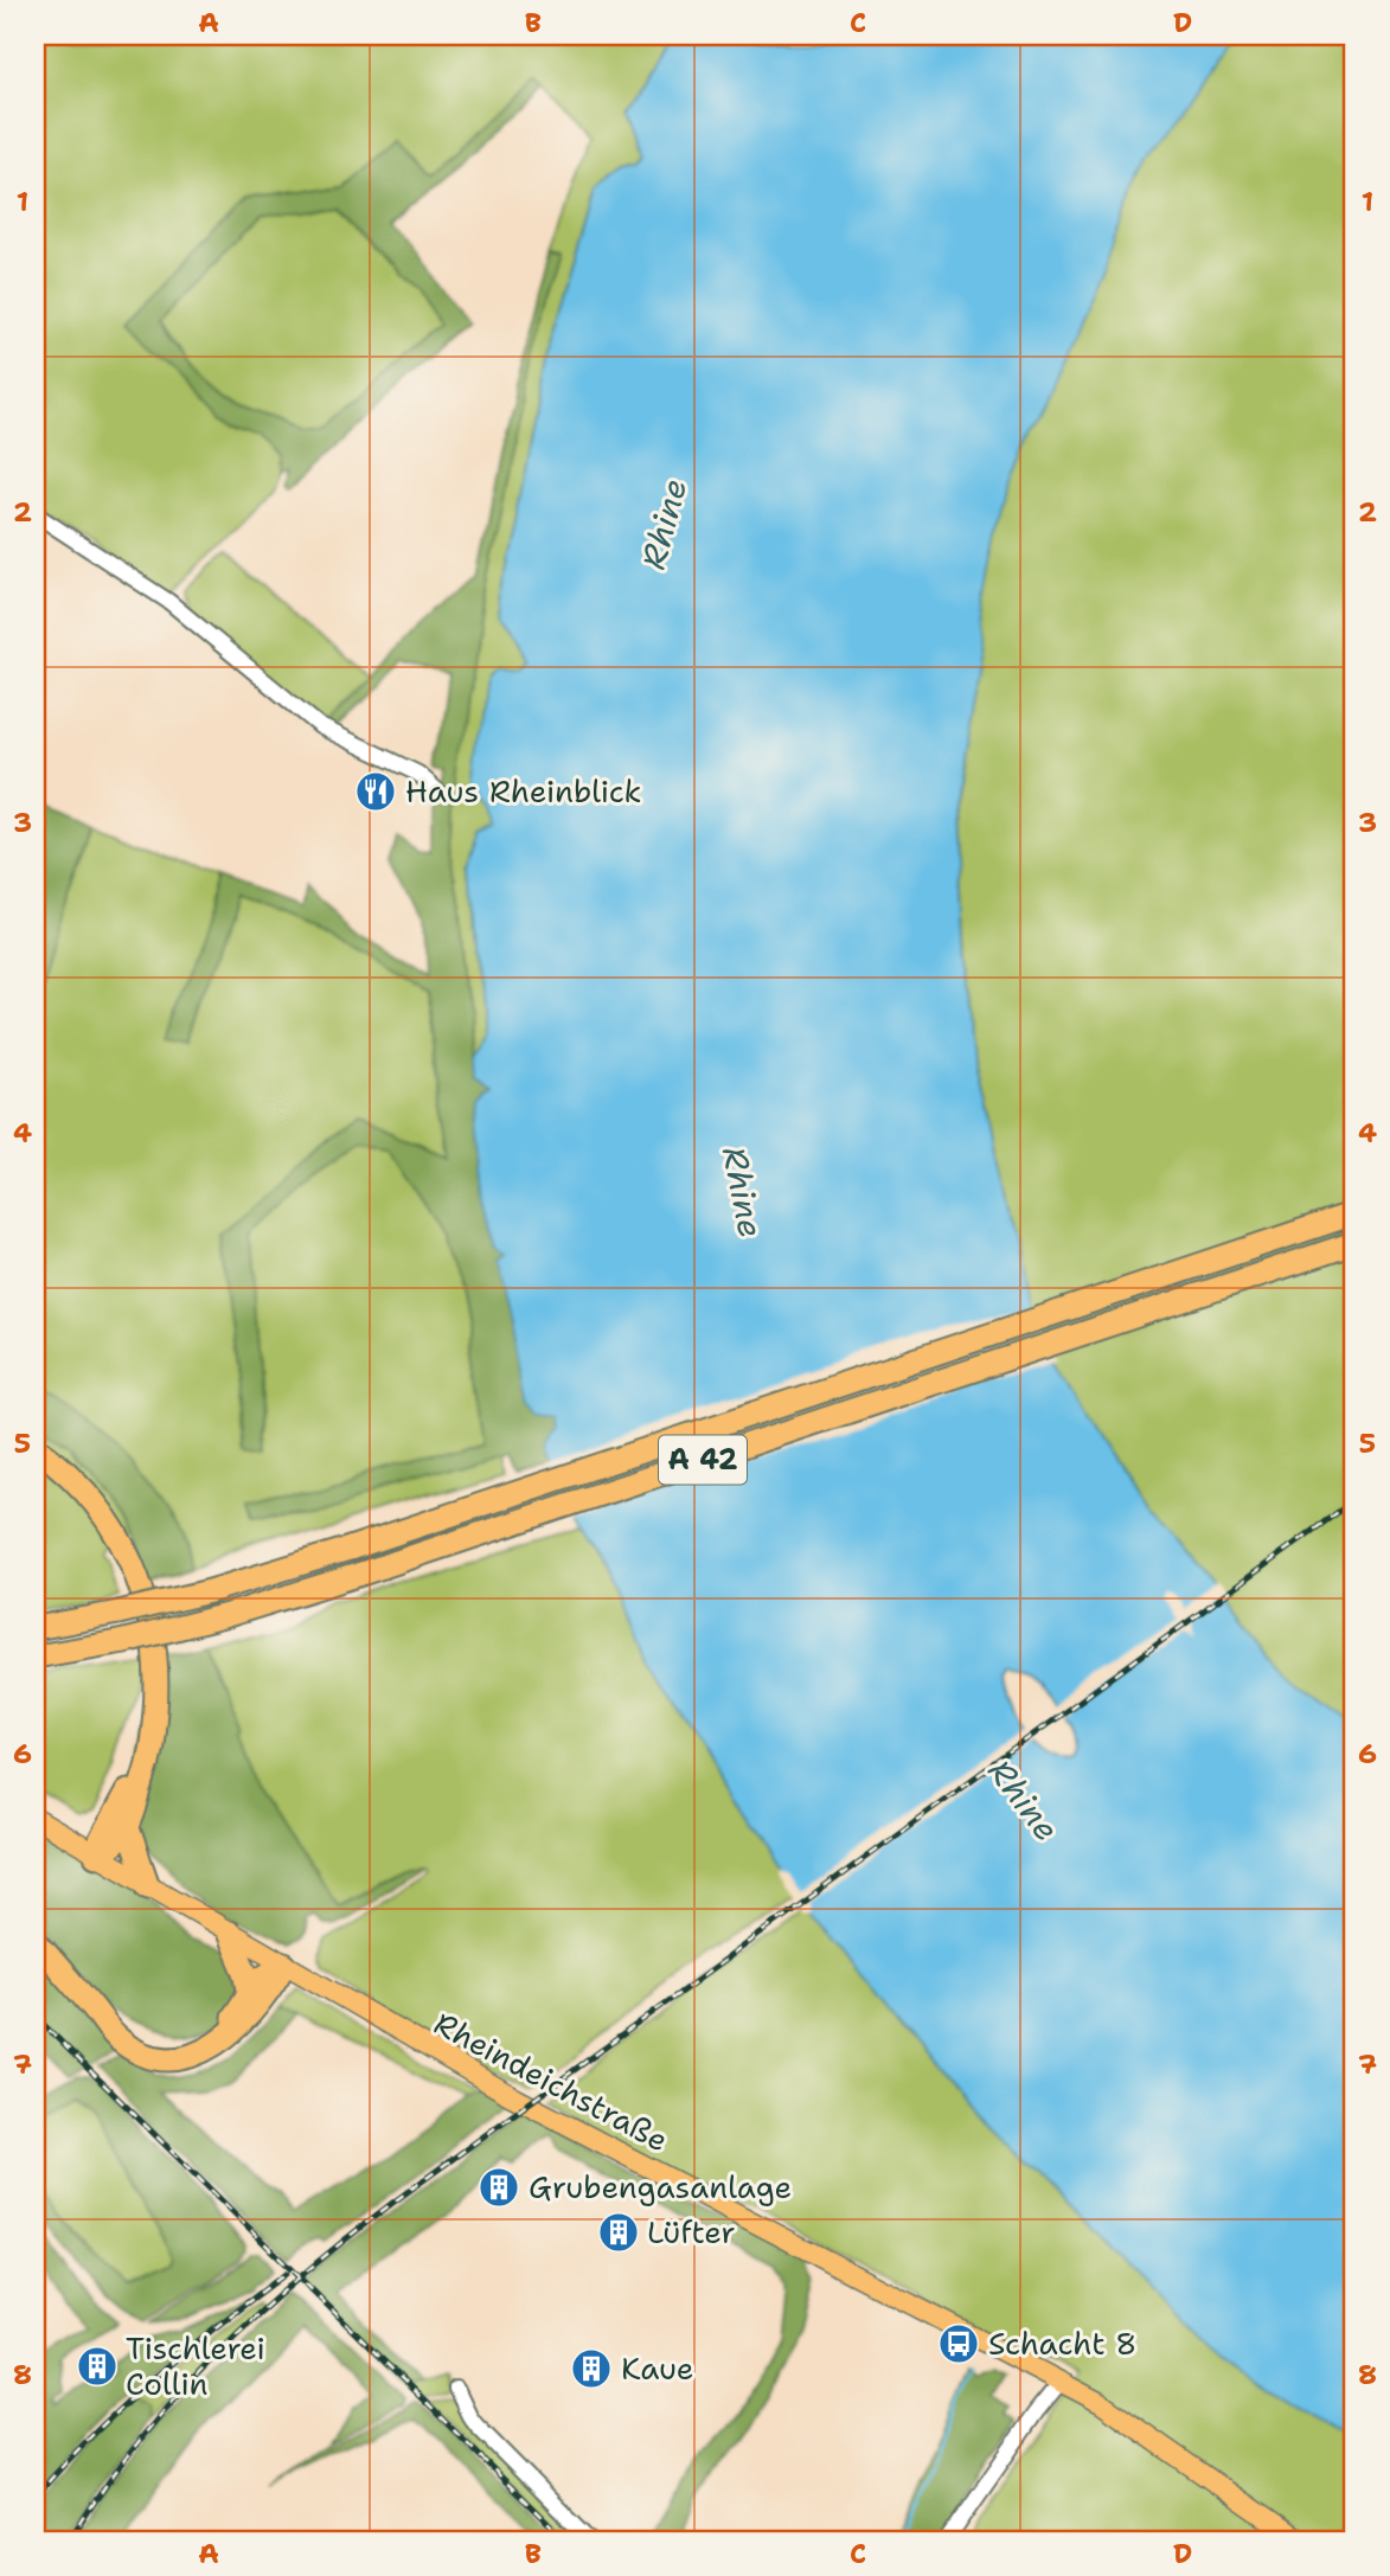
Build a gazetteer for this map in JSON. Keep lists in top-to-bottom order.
{
  "streets": {
    "highway": ["A 42"],
    "main road": ["Rheindeichstraße"]
  },
  "water": ["Rhine"],
  "places": {
    "restaurant": ["Haus Rheinblick"],
    "building": [
      "Grubengasanlage",
      "Lüfter",
      "Tischlerei Collin",
      "Kaue"
    ],
    "bus stop": ["Schacht 8"]
  },
  "grid": {
    "columns": [
      "A",
      "B",
      "C",
      "D"
    ],
    "rows": [
      "1",
      "2",
      "3",
      "4",
      "5",
      "6",
      "7",
      "8"
    ]
  }
}
